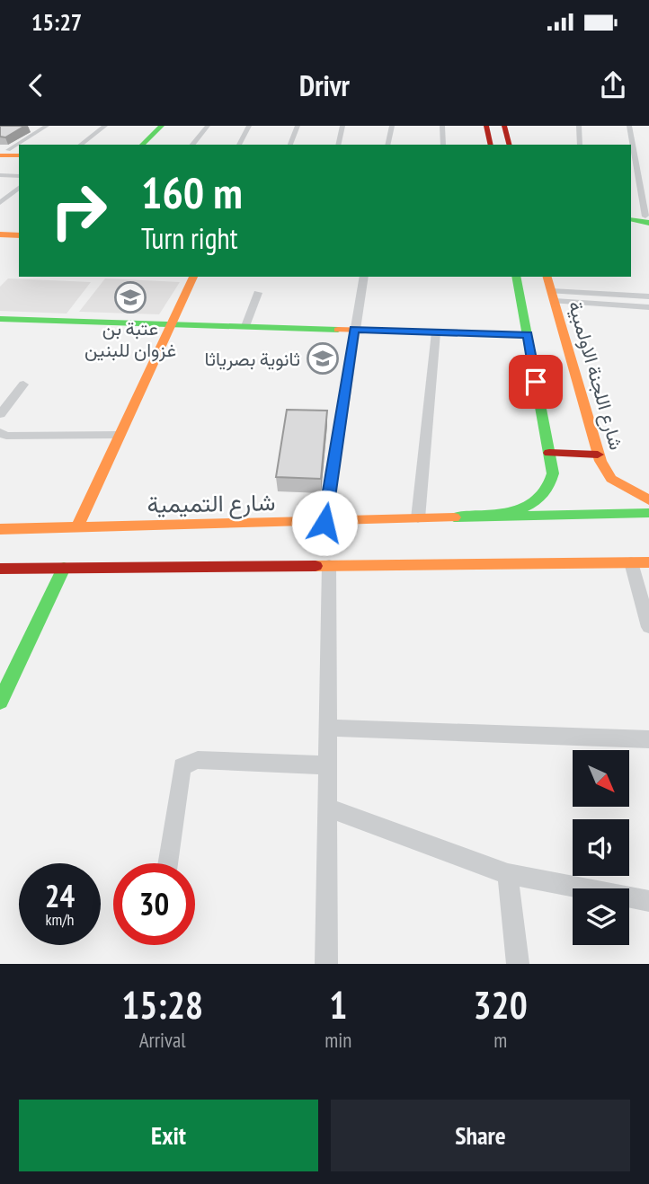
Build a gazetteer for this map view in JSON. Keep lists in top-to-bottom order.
{
  "streets": {
    "main road": ["شارع اللجنة الاولمبية", "شارع التميمية"]
  },
  "places": {
    "school or university": ["عتبة بن غزوان للبنين", "ثانوية بصرياثا"]
  },
  "north": "bottom right",
  "page": {
    "status": "15:27",
    "header": "Drivr",
    "turn": ["160 m", "Turn right"],
    "speed": "24 km/h",
    "limit": "30",
    "eta": [
      "15:28",
      "Arrival",
      "1",
      "min",
      "320",
      "m"
    ],
    "buttons": ["Exit", "Share"]
  }
}
